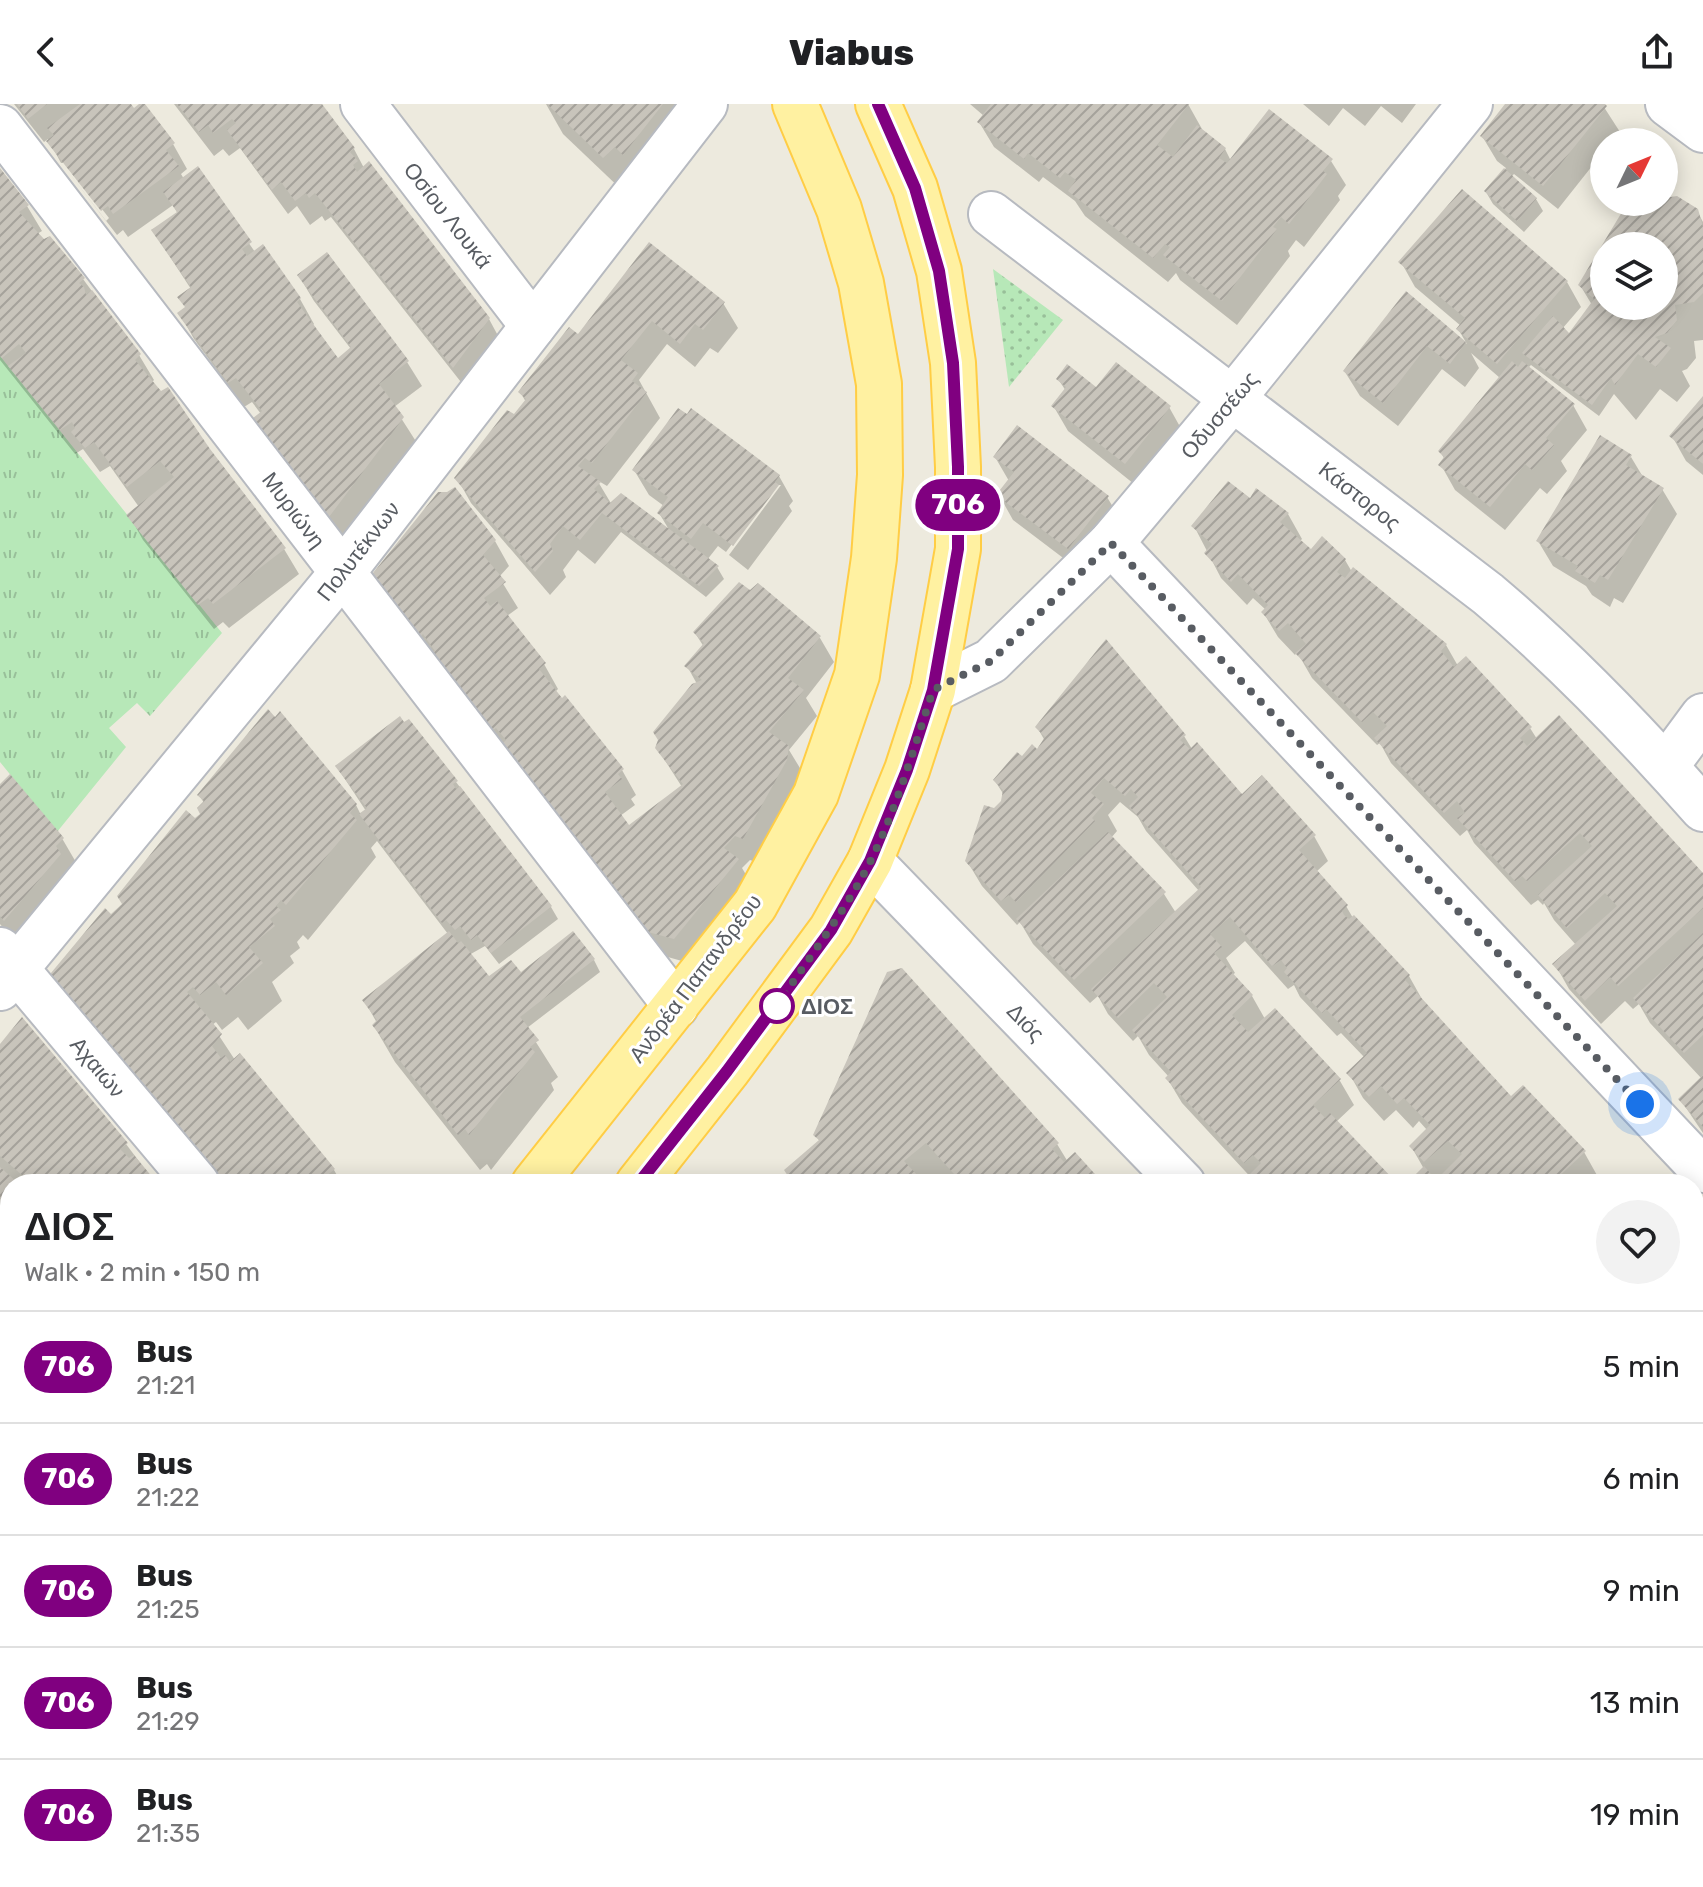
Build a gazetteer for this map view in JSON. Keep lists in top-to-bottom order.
{
  "streets": {
    "main road": ["Ανδρέα Παπανδρέου"],
    "street": [
      "Οσίου Λουκά",
      "Οδυσσέως",
      "Κάστορος",
      "Μυριώνη",
      "Πολυτέκνων",
      "Διός",
      "Αχαιών"
    ]
  },
  "crossings": [
    ["Οσίου Λουκά", "Πολυτέκνων"],
    ["Οδυσσέως", "Κάστορος"],
    ["Μυριώνη", "Πολυτέκνων"],
    ["Μυριώνη", "Ανδρέα Παπανδρέου"],
    ["Πολυτέκνων", "Αχαιών"]
  ],
  "places": ["ΔΙΟΣ"],
  "lines": ["bus line 706"],
  "north": "top right",
  "page": {
    "header": "Viabus",
    "on_map": "706",
    "heading": ["ΔΙΟΣ", "Walk · 2 min · 150 m"],
    "list": [
      {
        "mark": "706",
        "name": "Bus",
        "note": "21:21",
        "value": "5 min"
      },
      {
        "mark": "706",
        "name": "Bus",
        "note": "21:22",
        "value": "6 min"
      },
      {
        "mark": "706",
        "name": "Bus",
        "note": "21:25",
        "value": "9 min"
      },
      {
        "mark": "706",
        "name": "Bus",
        "note": "21:29",
        "value": "13 min"
      },
      {
        "mark": "706",
        "name": "Bus",
        "note": "21:35",
        "value": "19 min"
      }
    ]
  }
}
